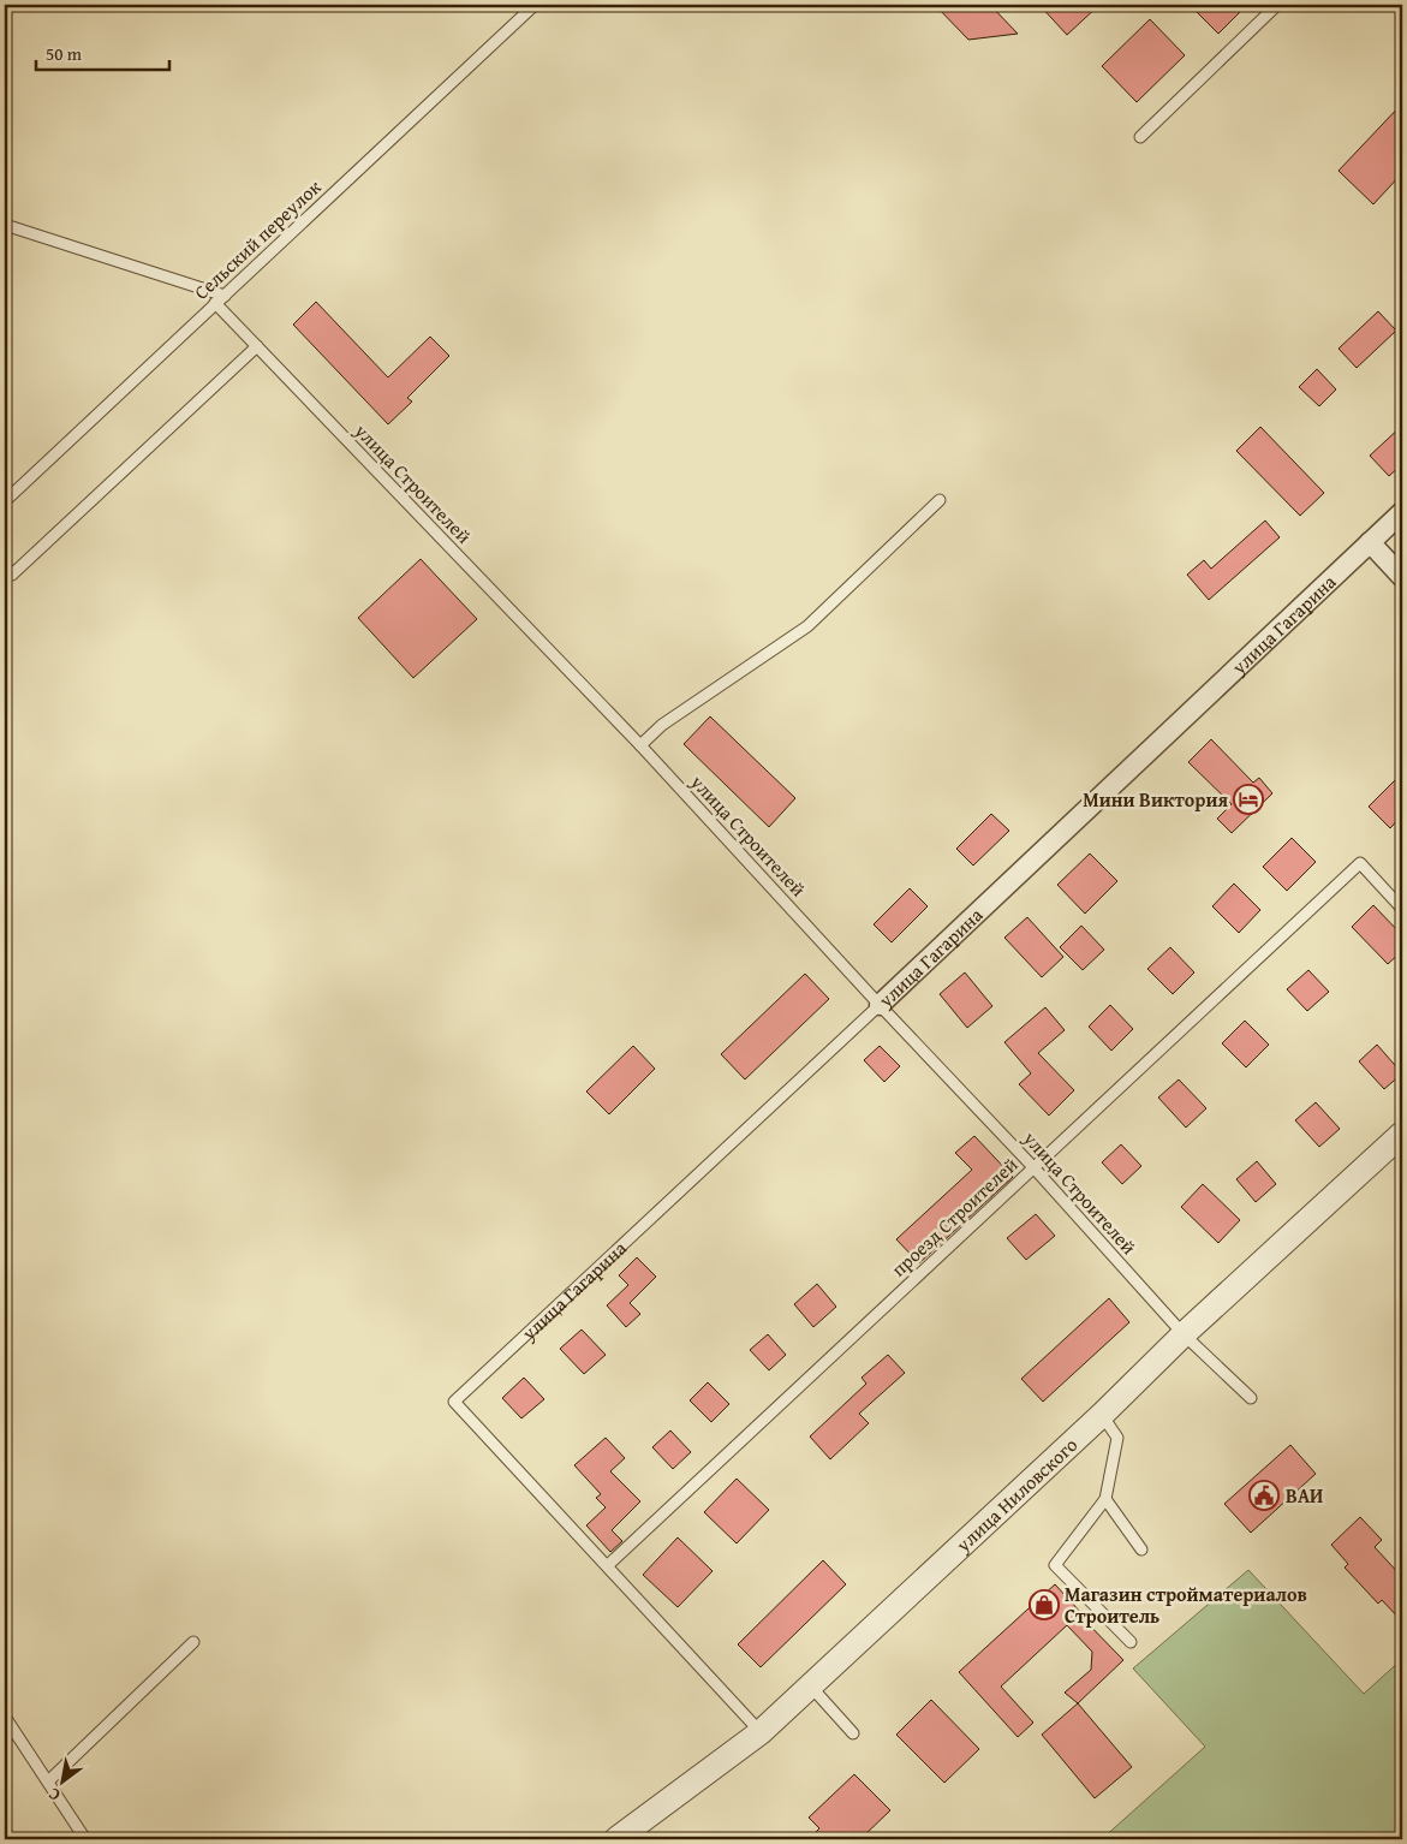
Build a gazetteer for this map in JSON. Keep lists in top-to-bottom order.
{
  "streets": {
    "street": ["улица Гагарина", "улица Ниловского"],
    "lane": ["Сельский переулок", "улица Строителей", "проезд Строителей"]
  },
  "crossings": [
    ["Сельский переулок", "улица Строителей"],
    ["улица Строителей", "улица Гагарина"],
    ["улица Строителей", "проезд Строителей"],
    ["улица Строителей", "улица Ниловского"],
    ["улица Гагарина", "проезд Строителей"]
  ],
  "places": {
    "hotel": ["Мини Виктория"],
    "public building": ["ВАИ"],
    "shop": ["Магазин стройматериалов Строитель"]
  },
  "scale_bar": "50 m",
  "north": "bottom left"
}
